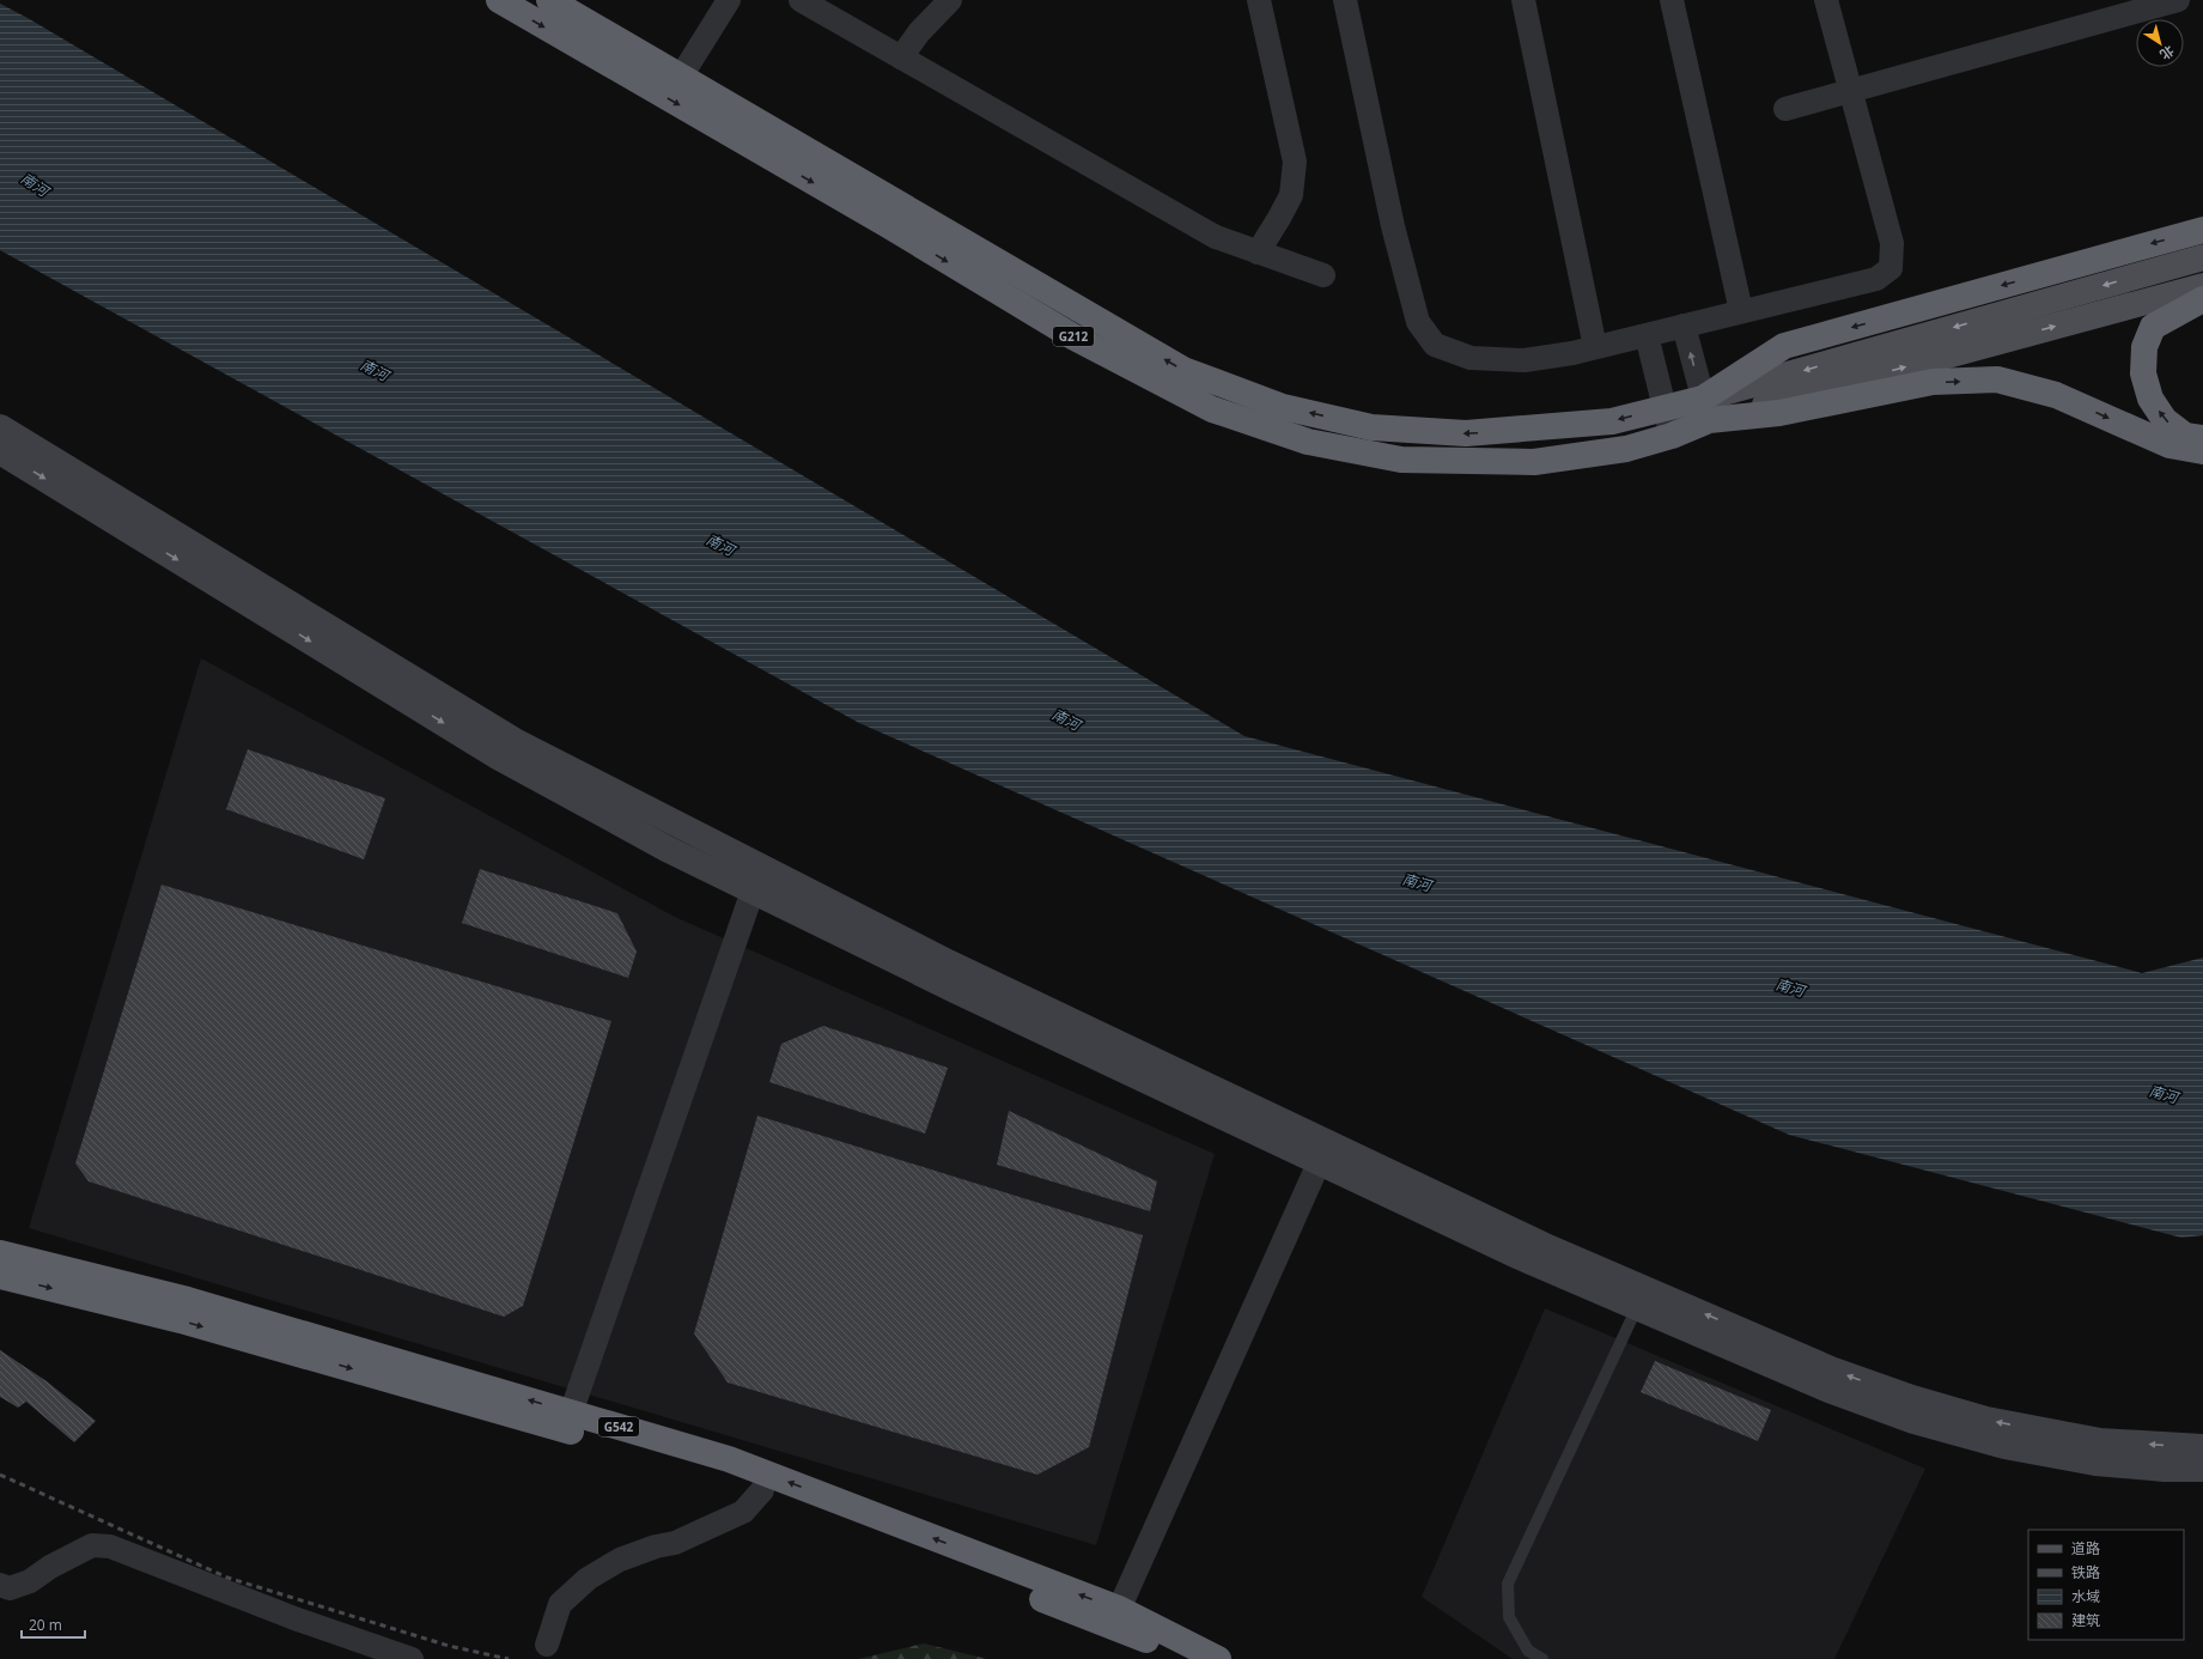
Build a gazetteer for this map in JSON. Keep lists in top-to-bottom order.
{
  "streets": {
    "highway": ["G212", "G542"]
  },
  "water": ["南河"],
  "legend": [
    "道路",
    "铁路",
    "水域",
    "建筑"
  ],
  "scale_bar": "20 m",
  "north": "bottom right"
}
